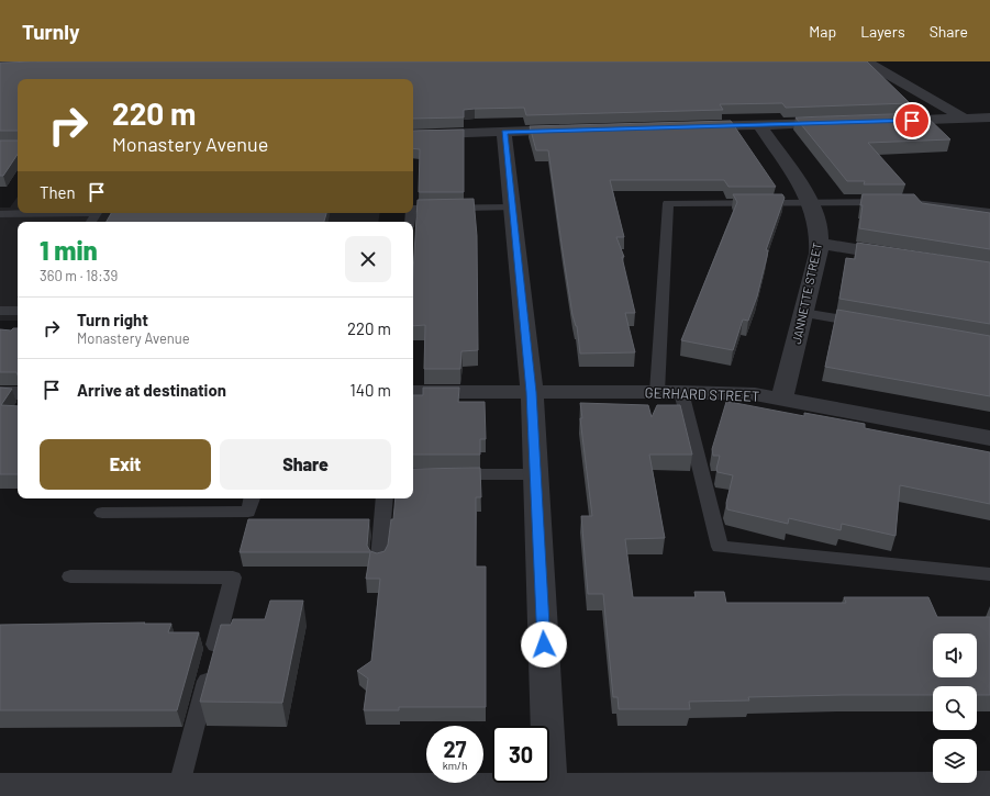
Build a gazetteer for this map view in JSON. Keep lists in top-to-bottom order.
{
  "streets": {
    "street": ["JANNETTE STREET", "GERHARD STREET"]
  },
  "crossings": [
    ["JANNETTE STREET", "GERHARD STREET"]
  ],
  "page": {
    "header": "Turnly",
    "nav": ["Map", "Layers", "Share"],
    "turn": ["220 m", "Monastery Avenue"],
    "then": "Then",
    "heading": ["1 min", "360 m · 18:39"],
    "list": [
      {
        "name": "Turn right",
        "note": "Monastery Avenue",
        "value": "220 m"
      },
      {
        "name": "Arrive at destination",
        "value": "140 m"
      }
    ],
    "buttons": ["Exit", "Share"],
    "speed": "27 km/h",
    "limit": "30"
  }
}
